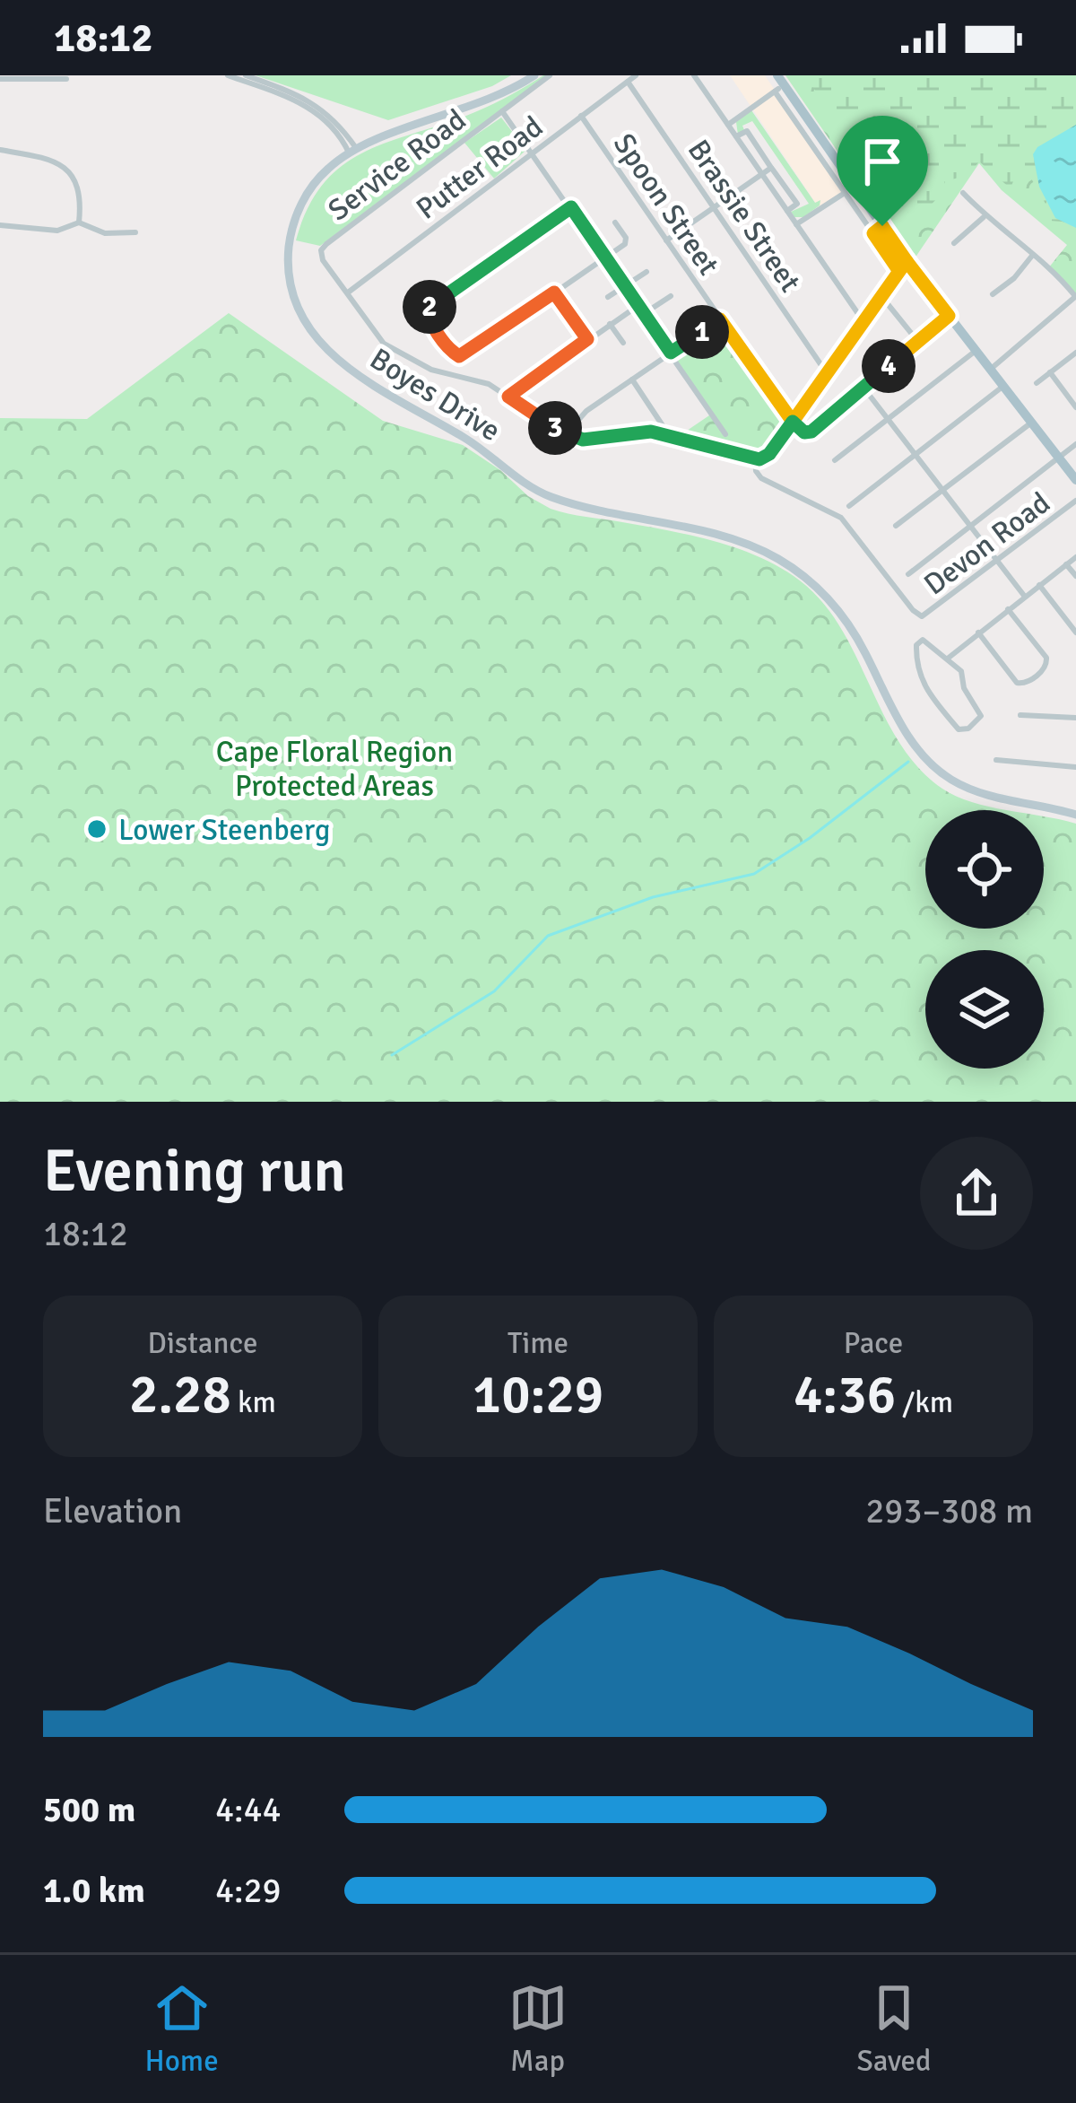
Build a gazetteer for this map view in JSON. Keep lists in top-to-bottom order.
{
  "streets": {
    "main road": ["Boyes Drive"],
    "street": [
      "Service Road",
      "Putter Road",
      "Spoon Street",
      "Brassie Street",
      "Devon Road"
    ]
  },
  "crossings": [
    ["Service Road", "Putter Road"],
    ["Putter Road", "Spoon Street"],
    ["Putter Road", "Brassie Street"]
  ],
  "parks": ["Cape Floral Region Protected Areas"],
  "places": ["Lower Steenberg"],
  "page": {
    "status": "18:12",
    "pins": [
      "2",
      "1",
      "4",
      "3"
    ],
    "heading": ["Evening run", "18:12"],
    "stats": [
      ["Distance", "2.28 km"],
      ["Time", "10:29"],
      ["Pace", "4:36 /km"]
    ],
    "chart": ["Elevation", "293–308 m"],
    "list": [
      {
        "name": "500 m",
        "note": "4:44"
      },
      {
        "name": "1.0 km",
        "note": "4:29"
      }
    ],
    "tabs": ["Home", "Map", "Saved"]
  }
}
